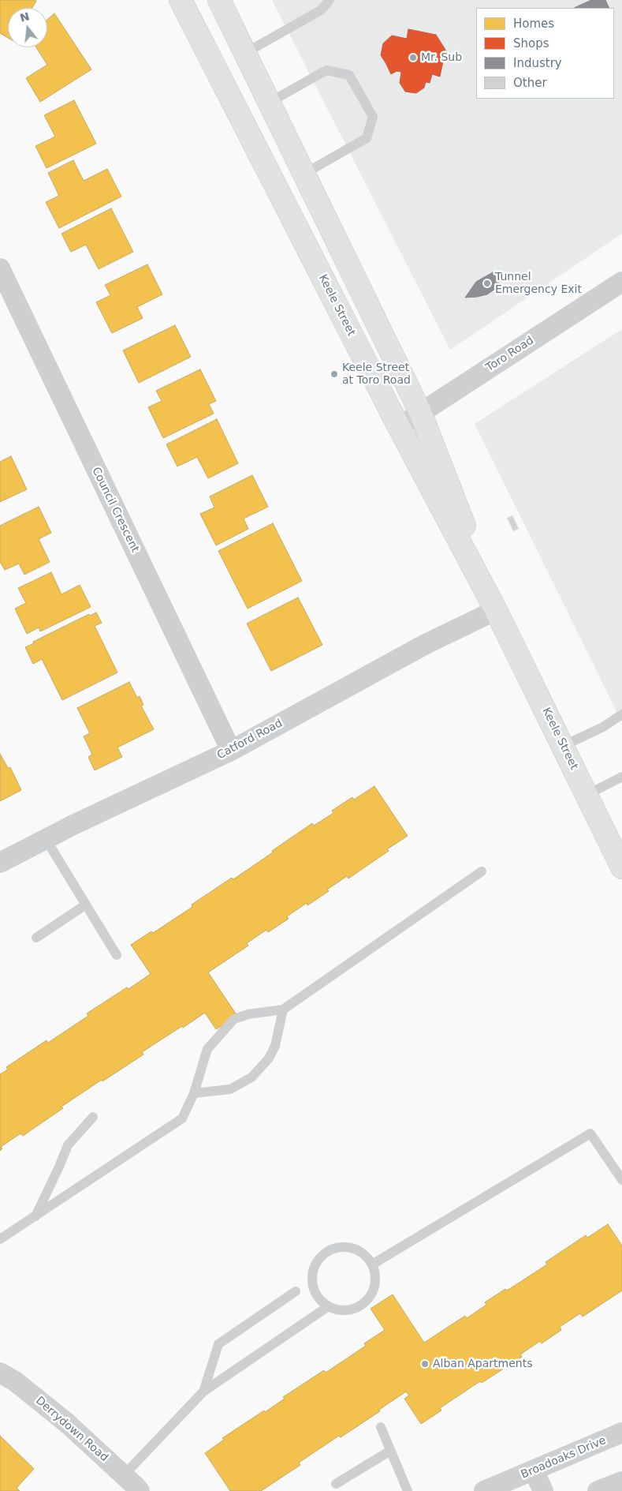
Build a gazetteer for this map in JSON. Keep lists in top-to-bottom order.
{
  "streets": {
    "main road": ["Keele Street"],
    "street": [
      "Toro Road",
      "Council Crescent",
      "Catford Road",
      "Derrydown Road",
      "Broadoaks Drive"
    ]
  },
  "crossings": [
    ["Keele Street", "Toro Road"],
    ["Keele Street", "Catford Road"],
    ["Council Crescent", "Catford Road"]
  ],
  "places": [
    "Mr. Sub",
    "Tunnel Emergency Exit",
    "Keele Street at Toro Road",
    "Alban Apartments"
  ],
  "legend": [
    "Homes",
    "Shops",
    "Industry",
    "Other"
  ],
  "north": "top"
}
